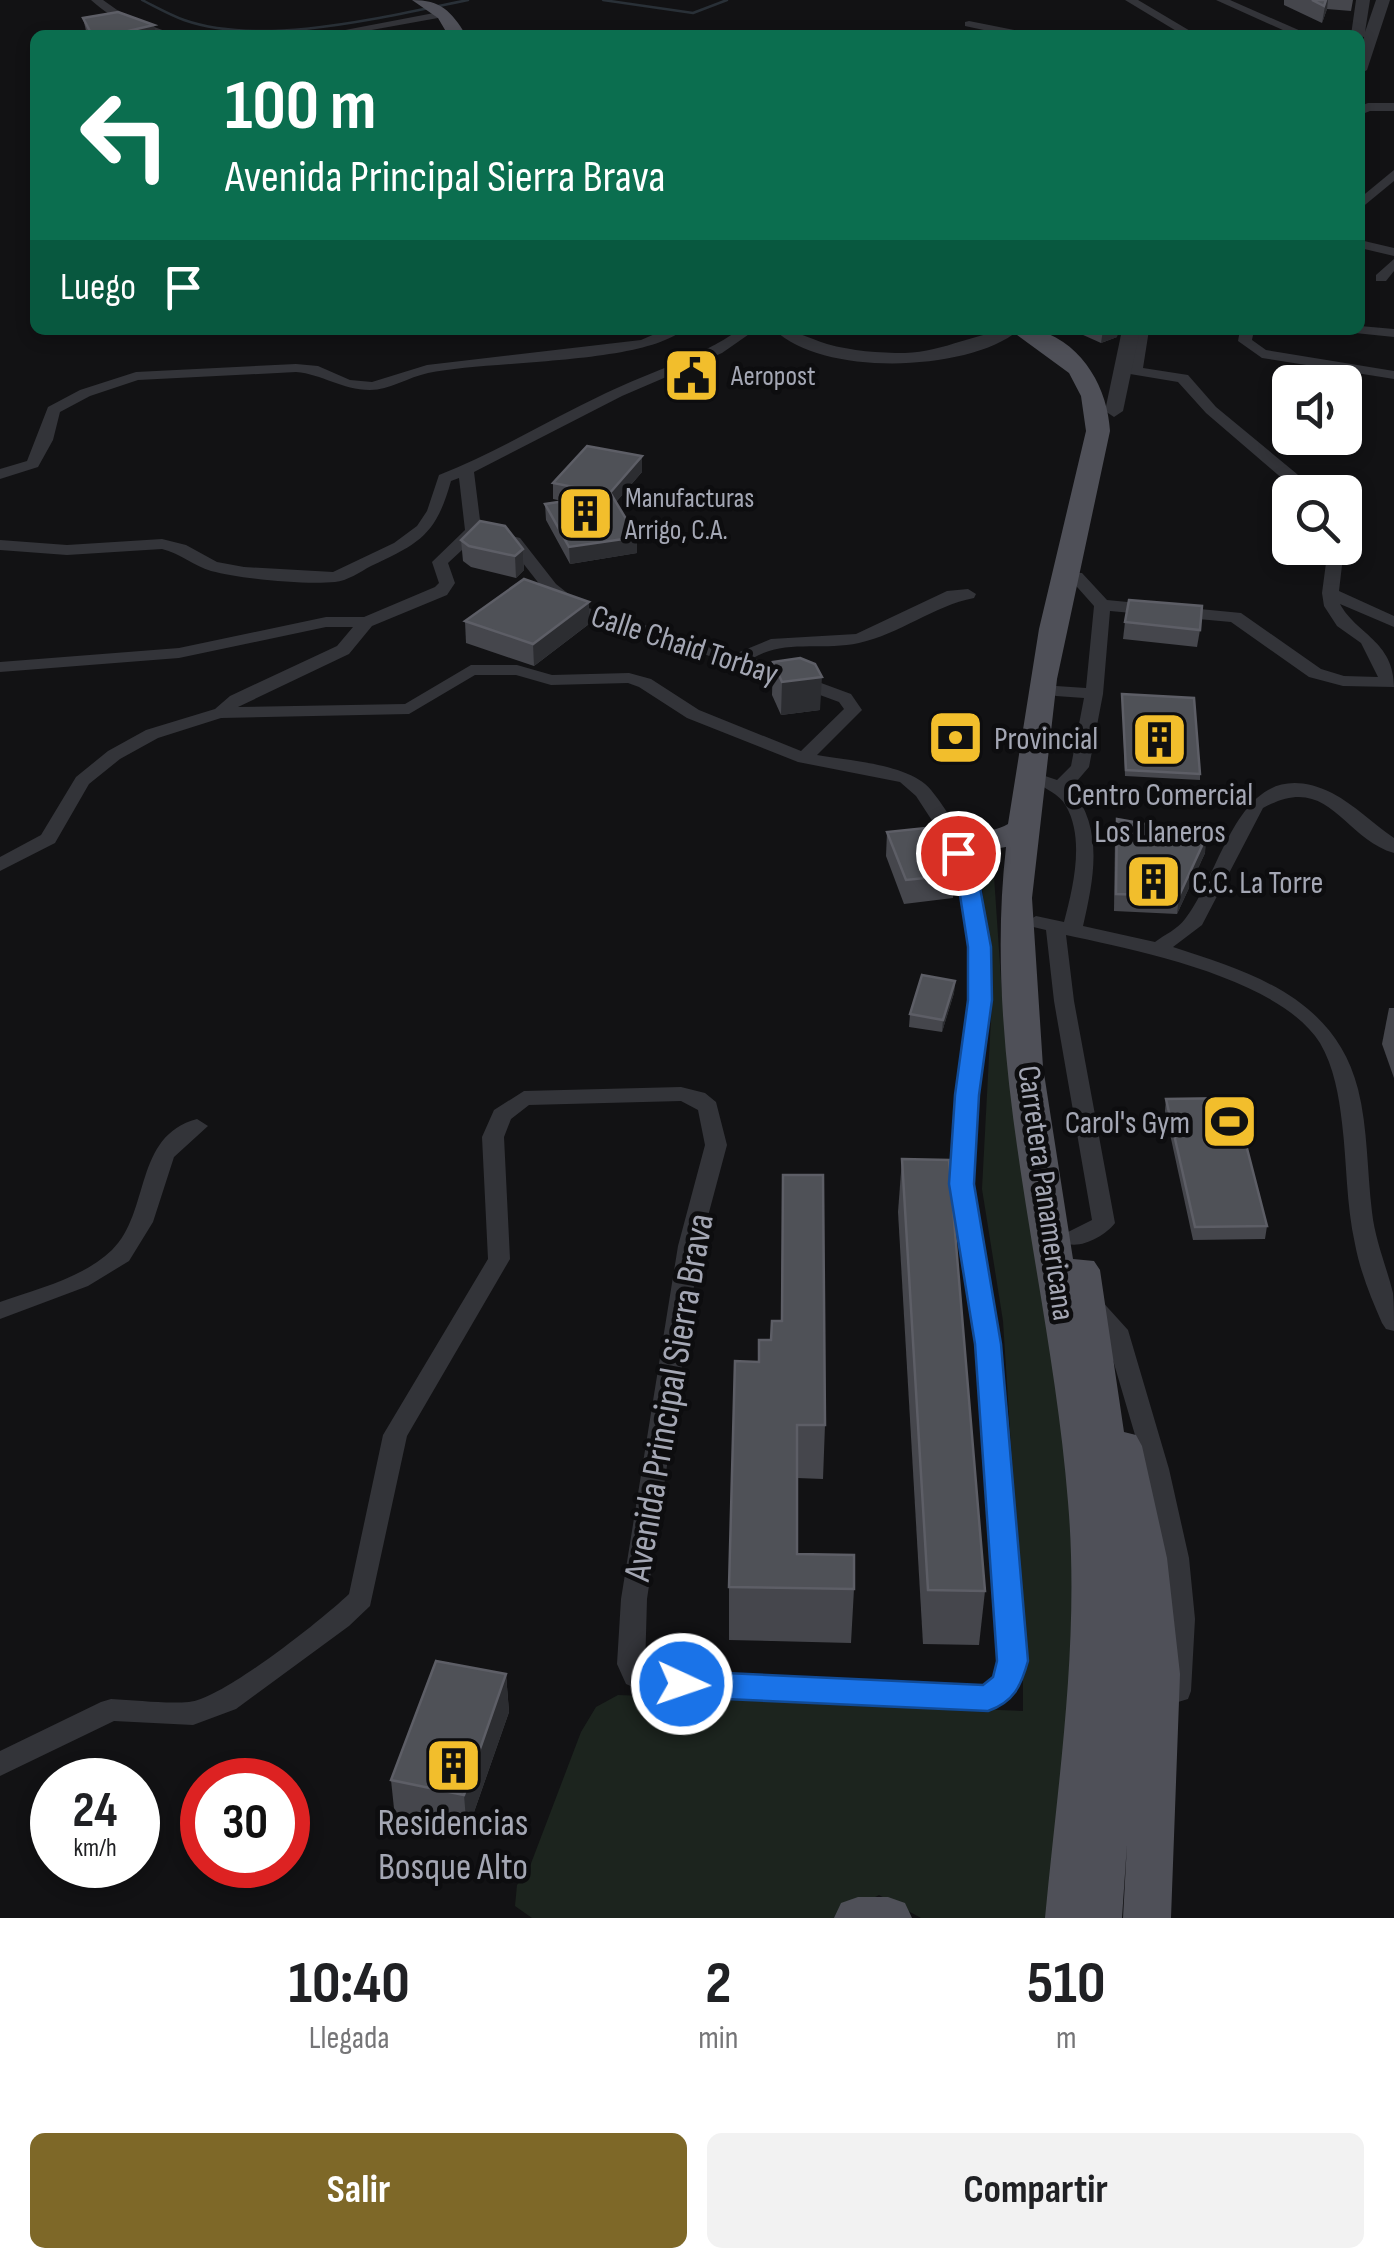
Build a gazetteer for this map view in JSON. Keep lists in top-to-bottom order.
{
  "streets": {
    "main road": ["Carretera Panamericana"],
    "street": ["Calle Chaid Torbay", "Avenida Principal Sierra Brava"]
  },
  "places": {
    "public building": ["Aeropost"],
    "building": [
      "Manufacturas Arrigo, C.A.",
      "Centro Comercial Los Llaneros",
      "C.C. La Torre",
      "Residencias Bosque Alto"
    ],
    "bank": ["Provincial"],
    "sports": ["Carol's Gym"]
  },
  "page": {
    "turn": ["100 m", "Avenida Principal Sierra Brava"],
    "then": "Luego",
    "speed": "24 km/h",
    "limit": "30",
    "eta": [
      "10:40",
      "Llegada",
      "2",
      "min",
      "510",
      "m"
    ],
    "buttons": ["Salir", "Compartir"]
  }
}
